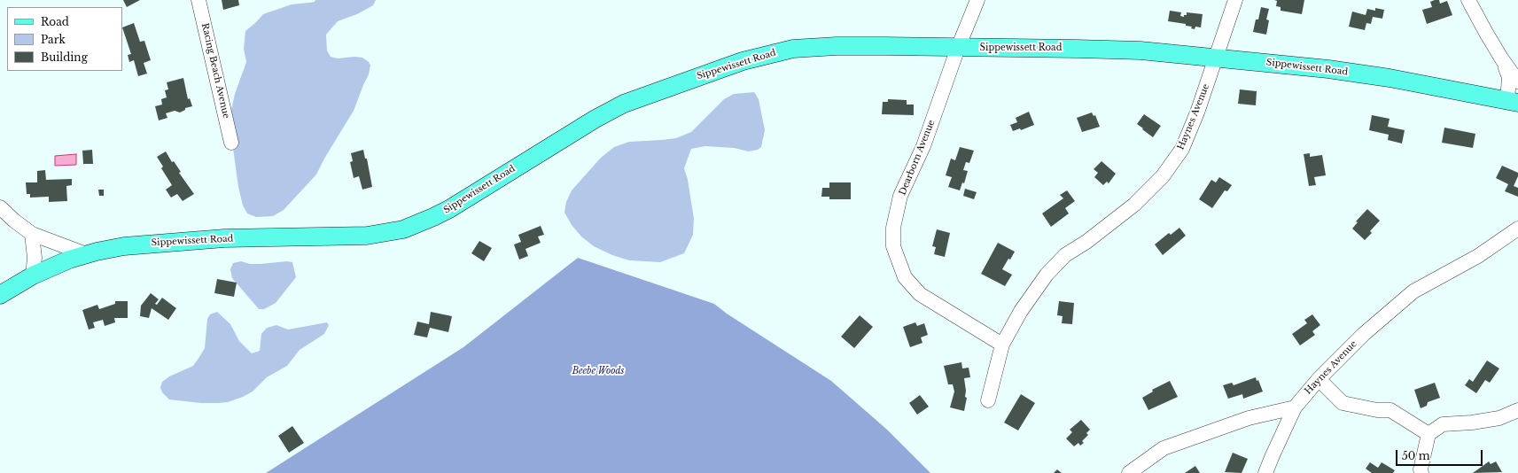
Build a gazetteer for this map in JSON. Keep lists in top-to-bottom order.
{
  "streets": {
    "main road": ["Sippewissett Road"],
    "street": ["Racing Beach Avenue", "Haynes Avenue", "Dearborn Avenue"]
  },
  "crossings": [
    ["Sippewissett Road", "Haynes Avenue"],
    ["Sippewissett Road", "Dearborn Avenue"],
    ["Haynes Avenue", "Dearborn Avenue"]
  ],
  "parks": ["Beebe Woods"],
  "legend": ["Road", "Park", "Building"],
  "scale_bar": "50 m"
}
